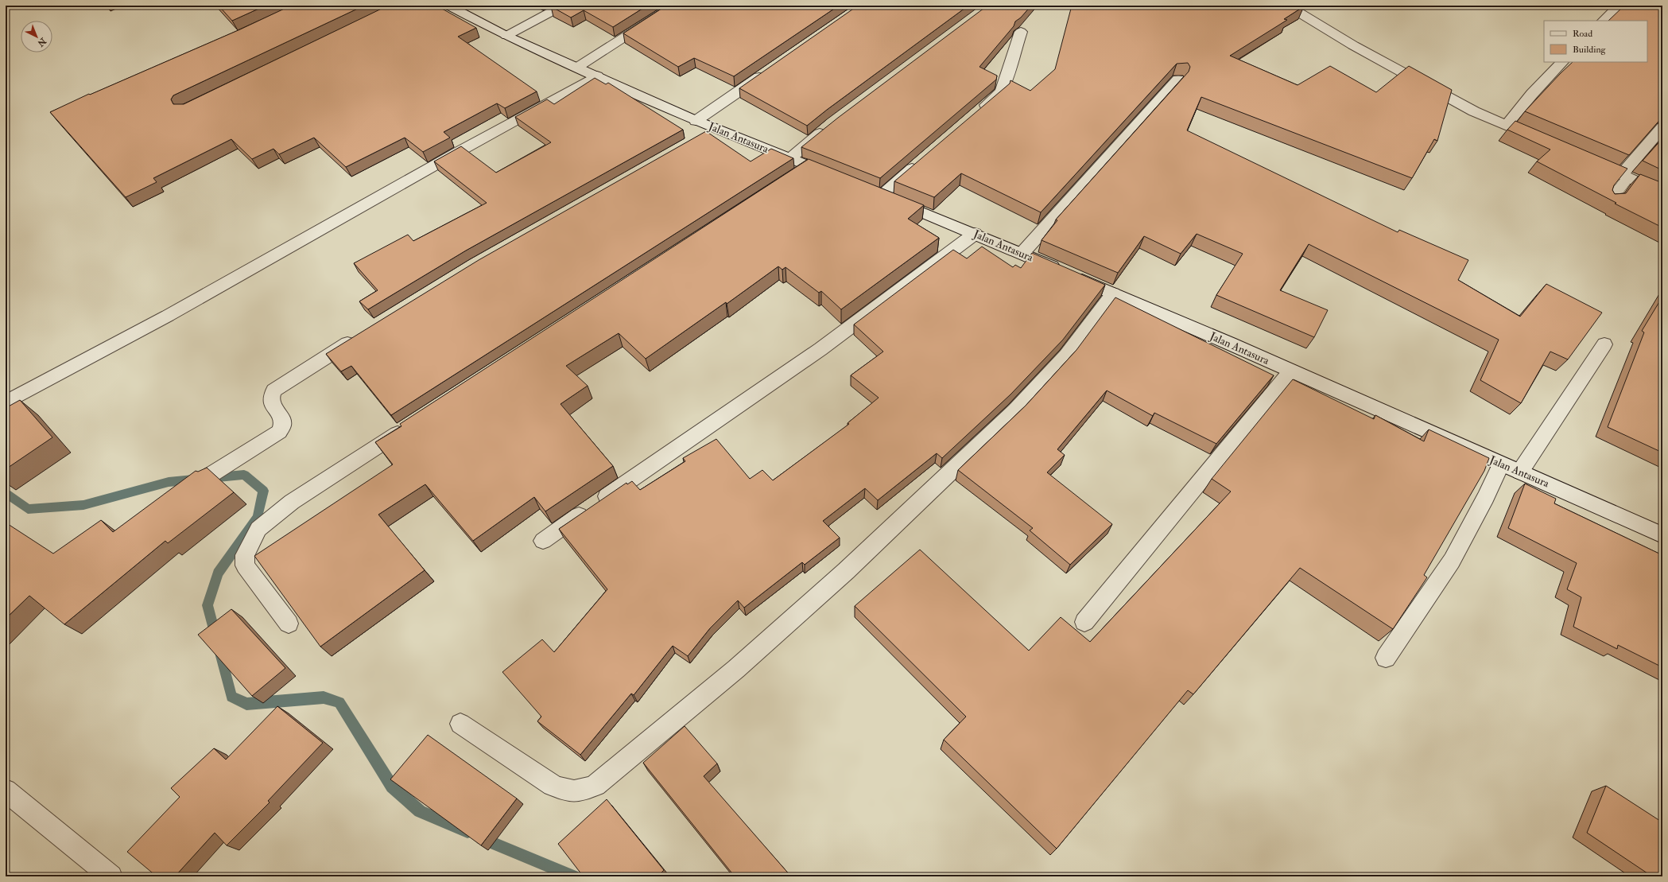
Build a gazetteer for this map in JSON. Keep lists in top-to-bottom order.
{
  "streets": {
    "street": ["Jalan Antasura"]
  },
  "legend": ["Road", "Building"],
  "north": "bottom right"
}
